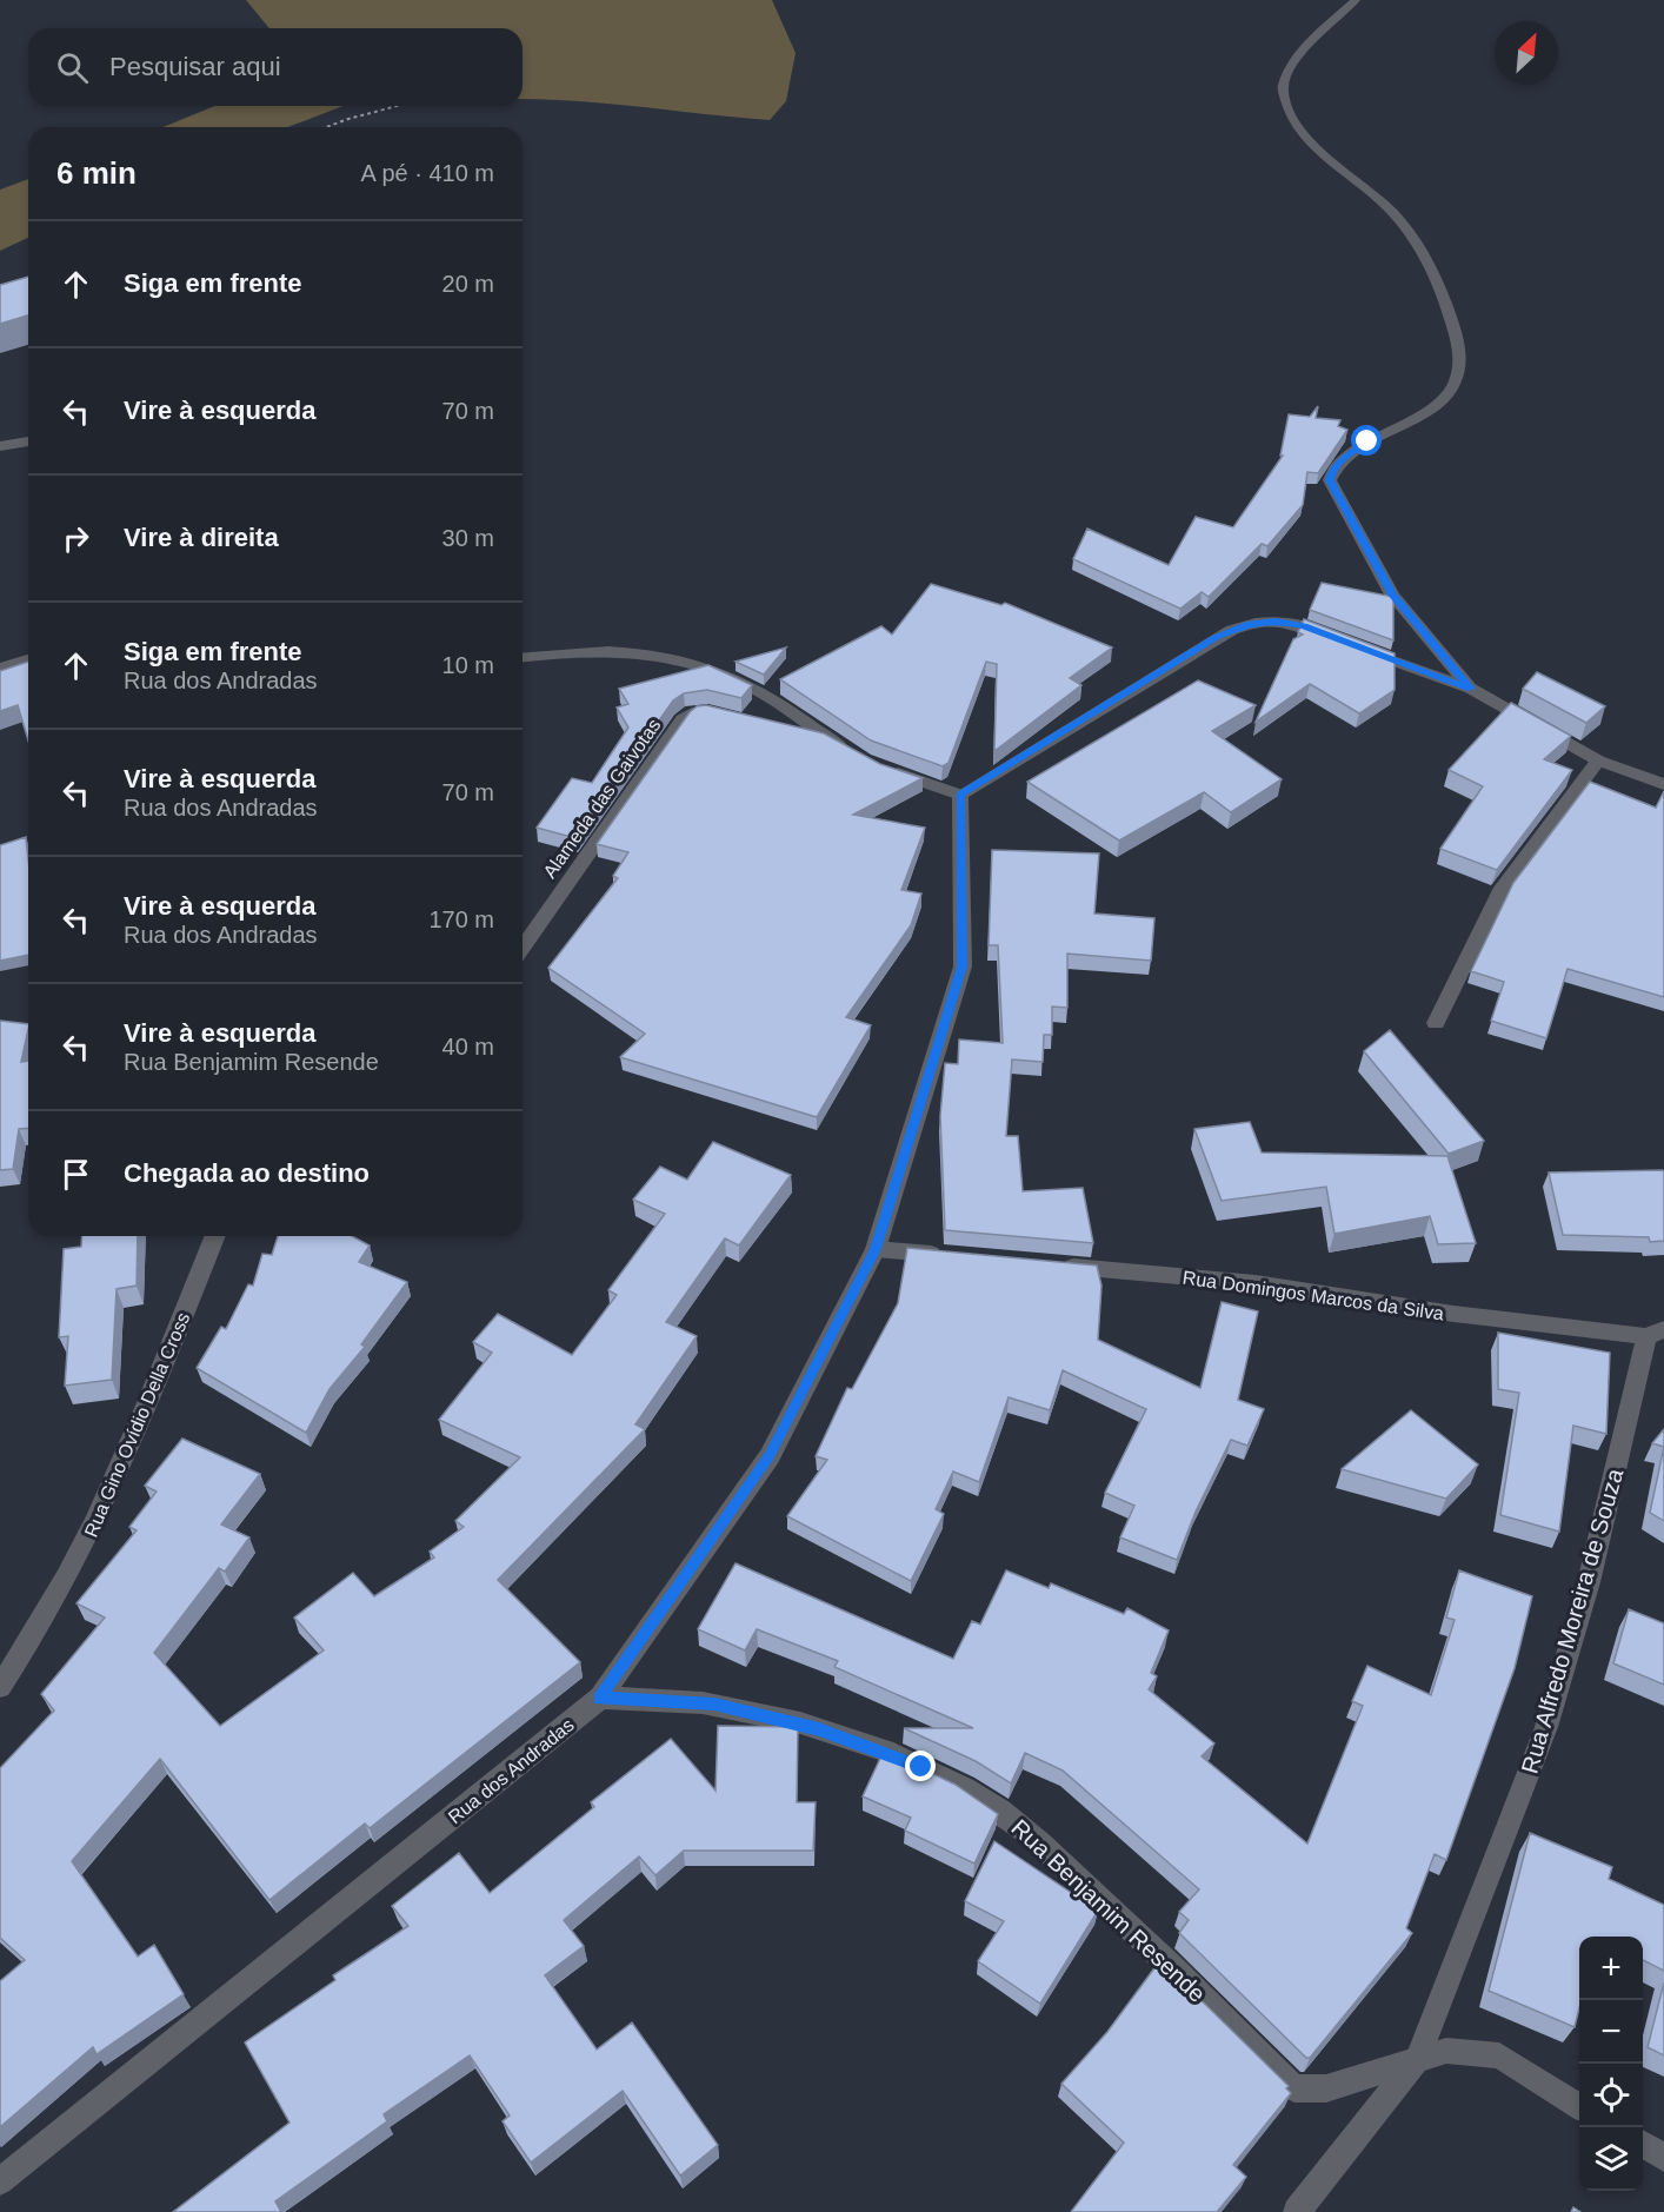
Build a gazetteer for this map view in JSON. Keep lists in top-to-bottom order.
{
  "streets": {
    "street": [
      "Alameda das Gaivotas",
      "Rua Domingos Marcos da Silva",
      "Rua Gino Ovídio Della Cross",
      "Rua Alfredo Moreira de Souza",
      "Rua dos Andradas",
      "Rua Benjamim Resende"
    ]
  },
  "crossings": [
    ["Rua Domingos Marcos da Silva", "Rua Alfredo Moreira de Souza"],
    ["Rua Alfredo Moreira de Souza", "Rua Benjamim Resende"],
    ["Rua dos Andradas", "Rua Benjamim Resende"]
  ],
  "north": "top right",
  "page": {
    "search": "Pesquisar aqui",
    "heading": ["6 min", "A pé · 410 m"],
    "list": [
      ["Siga em frente", "20 m"],
      ["Vire à esquerda", "70 m"],
      ["Vire à direita", "30 m"],
      ["Siga em frente", "Rua dos Andradas", "10 m"],
      ["Vire à esquerda", "Rua dos Andradas", "70 m"],
      ["Vire à esquerda", "Rua dos Andradas", "170 m"],
      ["Vire à esquerda", "Rua Benjamim Resende", "40 m"],
      "Chegada ao destino"
    ],
    "map_buttons": ["+", "−"]
  }
}
